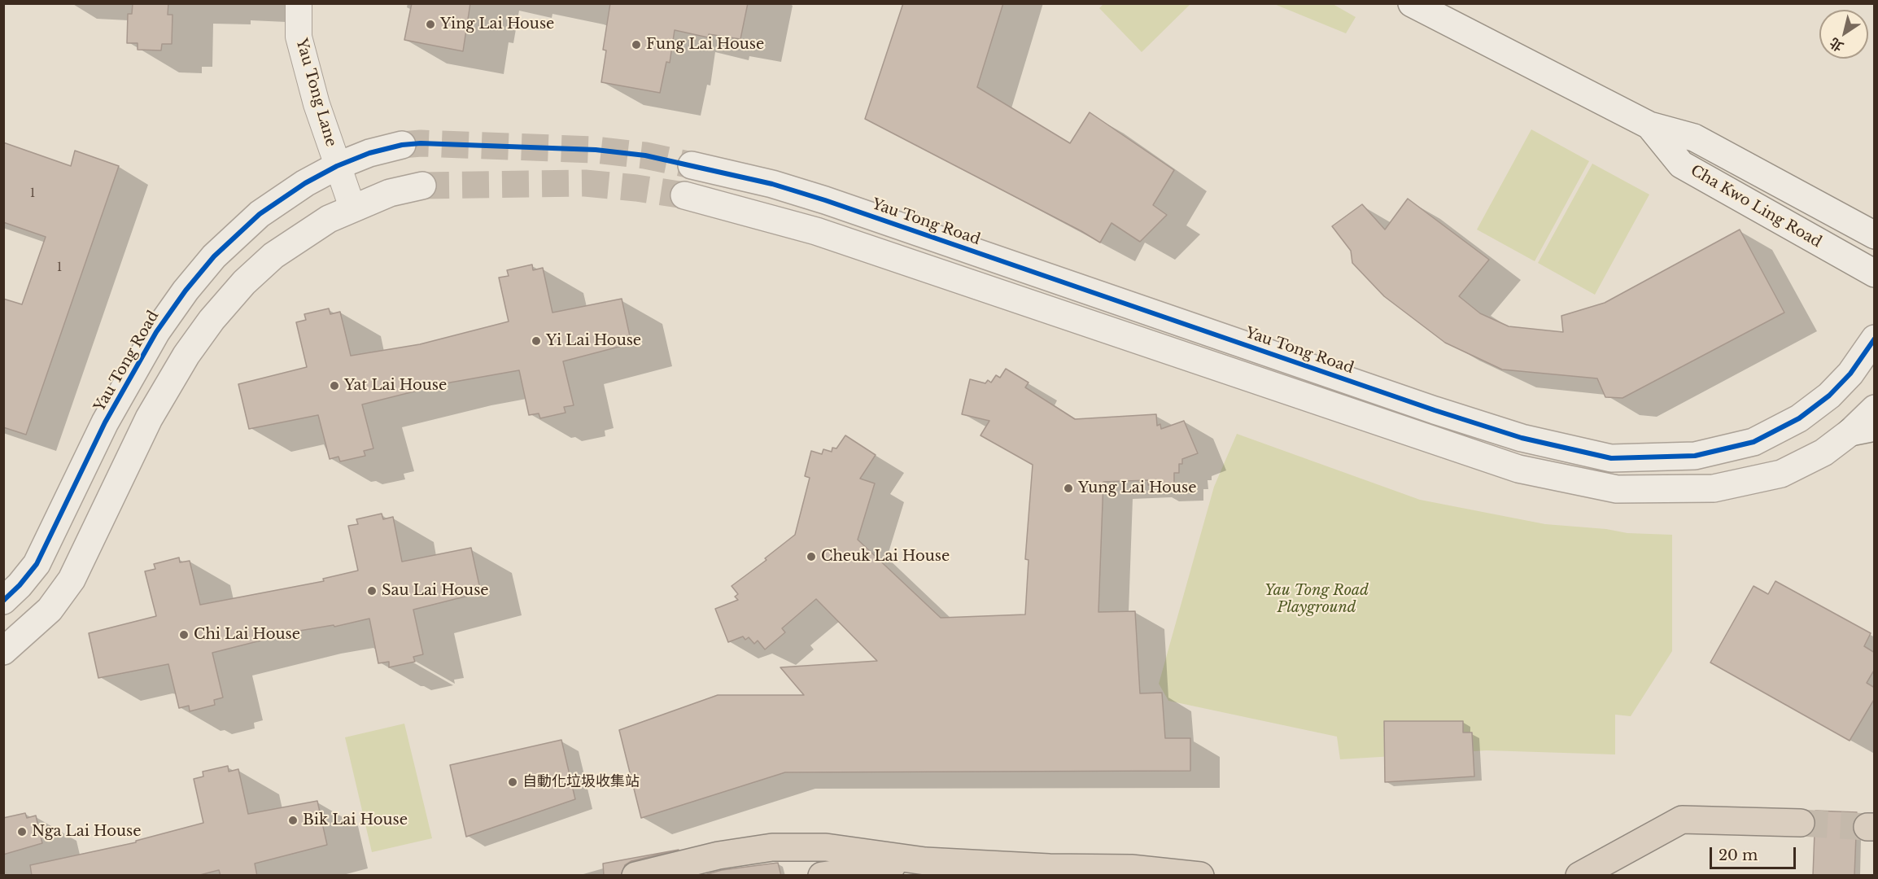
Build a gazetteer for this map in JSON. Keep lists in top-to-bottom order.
{
  "streets": {
    "street": ["Yau Tong Lane", "Cha Kwo Ling Road", "Yau Tong Road"]
  },
  "crossings": [
    ["Yau Tong Lane", "Yau Tong Road"]
  ],
  "parks": ["Yau Tong Road Playground"],
  "places": [
    "Ying Lai House",
    "Fung Lai House",
    "Yi Lai House",
    "Yat Lai House",
    "Yung Lai House",
    "Cheuk Lai House",
    "Sau Lai House",
    "Chi Lai House",
    "自動化垃圾收集站",
    "Bik Lai House",
    "Nga Lai House"
  ],
  "house_numbers": ["1", "1"],
  "scale_bar": "20 m",
  "north": "bottom left"
}
